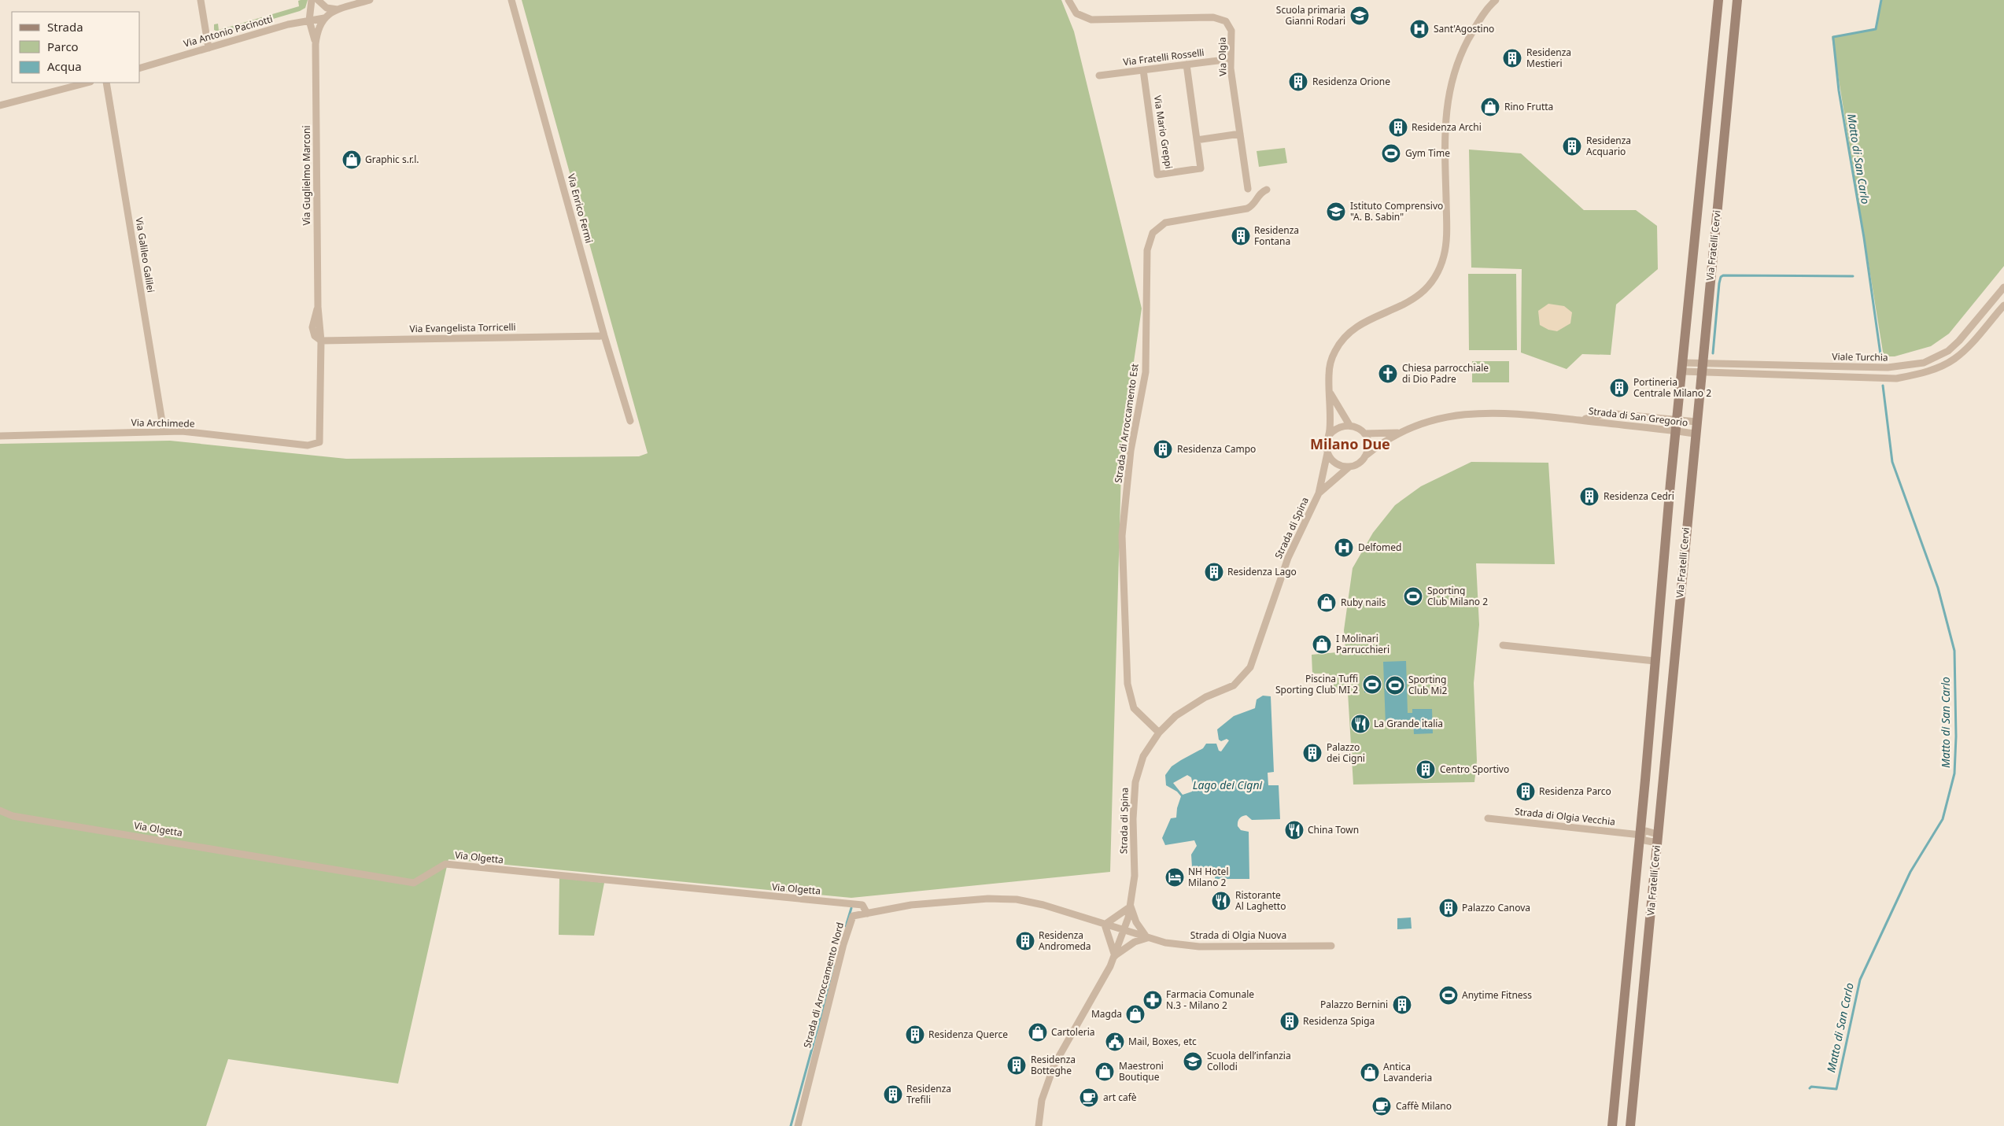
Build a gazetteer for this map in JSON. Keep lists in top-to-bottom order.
{
  "streets": {
    "street": [
      "Via Antonio Pacinotti",
      "Via Olgia",
      "Via Fratelli Rosselli",
      "Via Mario Greppi",
      "Via Guglielmo Marconi",
      "Via Enrico Fermi",
      "Via Fratelli Cervi",
      "Via Galileo Galilei",
      "Via Evangelista Torricelli",
      "Viale Turchia",
      "Strada di San Gregorio",
      "Via Archimede",
      "Strada di Arroccamento Est",
      "Strada di Spina",
      "Strada di Olgia Vecchia",
      "Via Olgetta",
      "Strada di Olgia Nuova",
      "Strada di Arroccamento Nord"
    ]
  },
  "crossings": [
    ["Via Antonio Pacinotti", "Via Guglielmo Marconi"],
    ["Via Olgia", "Via Fratelli Rosselli"],
    ["Via Fratelli Rosselli", "Via Mario Greppi"],
    ["Via Guglielmo Marconi", "Via Evangelista Torricelli"],
    ["Via Guglielmo Marconi", "Via Archimede"],
    ["Via Enrico Fermi", "Via Evangelista Torricelli"],
    ["Via Fratelli Cervi", "Viale Turchia"],
    ["Via Fratelli Cervi", "Strada di San Gregorio"],
    ["Via Fratelli Cervi", "Strada di Olgia Vecchia"],
    ["Via Galileo Galilei", "Via Archimede"],
    ["Strada di Arroccamento Est", "Strada di Spina"],
    ["Strada di Spina", "Strada di Olgia Nuova"],
    ["Strada di Spina", "Strada di Arroccamento Nord"],
    ["Via Olgetta", "Strada di Arroccamento Nord"],
    ["Strada di Olgia Nuova", "Strada di Arroccamento Nord"]
  ],
  "districts": ["Milano Due"],
  "water": ["Matto di San Carlo", "Lago dei Cigni"],
  "places": {
    "school or university": ["Scuola primaria Gianni Rodari", "Istituto Comprensivo \"A. B. Sabin\"", "Scuola dell’infanzia Collodi"],
    "hospital": ["Sant'Agostino", "Delfomed"],
    "building": [
      "Residenza Mestieri",
      "Residenza Orione",
      "Residenza Archi",
      "Residenza Acquario",
      "Residenza Fontana",
      "Portineria Centrale Milano 2",
      "Residenza Campo",
      "Residenza Cedri",
      "Residenza Lago",
      "Palazzo dei Cigni",
      "Centro Sportivo",
      "Residenza Parco",
      "Palazzo Canova",
      "Residenza Andromeda",
      "Palazzo Bernini",
      "Residenza Spiga",
      "Residenza Querce",
      "Residenza Botteghe",
      "Residenza Trefili"
    ],
    "shop": [
      "Rino Frutta",
      "Graphic s.r.l.",
      "Ruby nails",
      "I Molinari Parrucchieri",
      "Magda",
      "Cartoleria",
      "Maestroni Boutique",
      "Antica Lavanderia"
    ],
    "sports": [
      "Gym Time",
      "Sporting Club Milano 2",
      "Piscina Tuffi Sporting Club MI 2",
      "Sporting Club Mi2",
      "Anytime Fitness"
    ],
    "church": ["Chiesa parrocchiale di Dio Padre"],
    "restaurant": ["La Grande italia", "China Town", "Ristorante Al Laghetto"],
    "hotel": ["NH Hotel Milano 2"],
    "pharmacy": ["Farmacia Comunale N.3 - Milano 2"],
    "public building": ["Mail, Boxes, etc"],
    "cafe": ["art cafè", "Caffè Milano"]
  },
  "legend": ["Strada", "Parco", "Acqua"]
}
